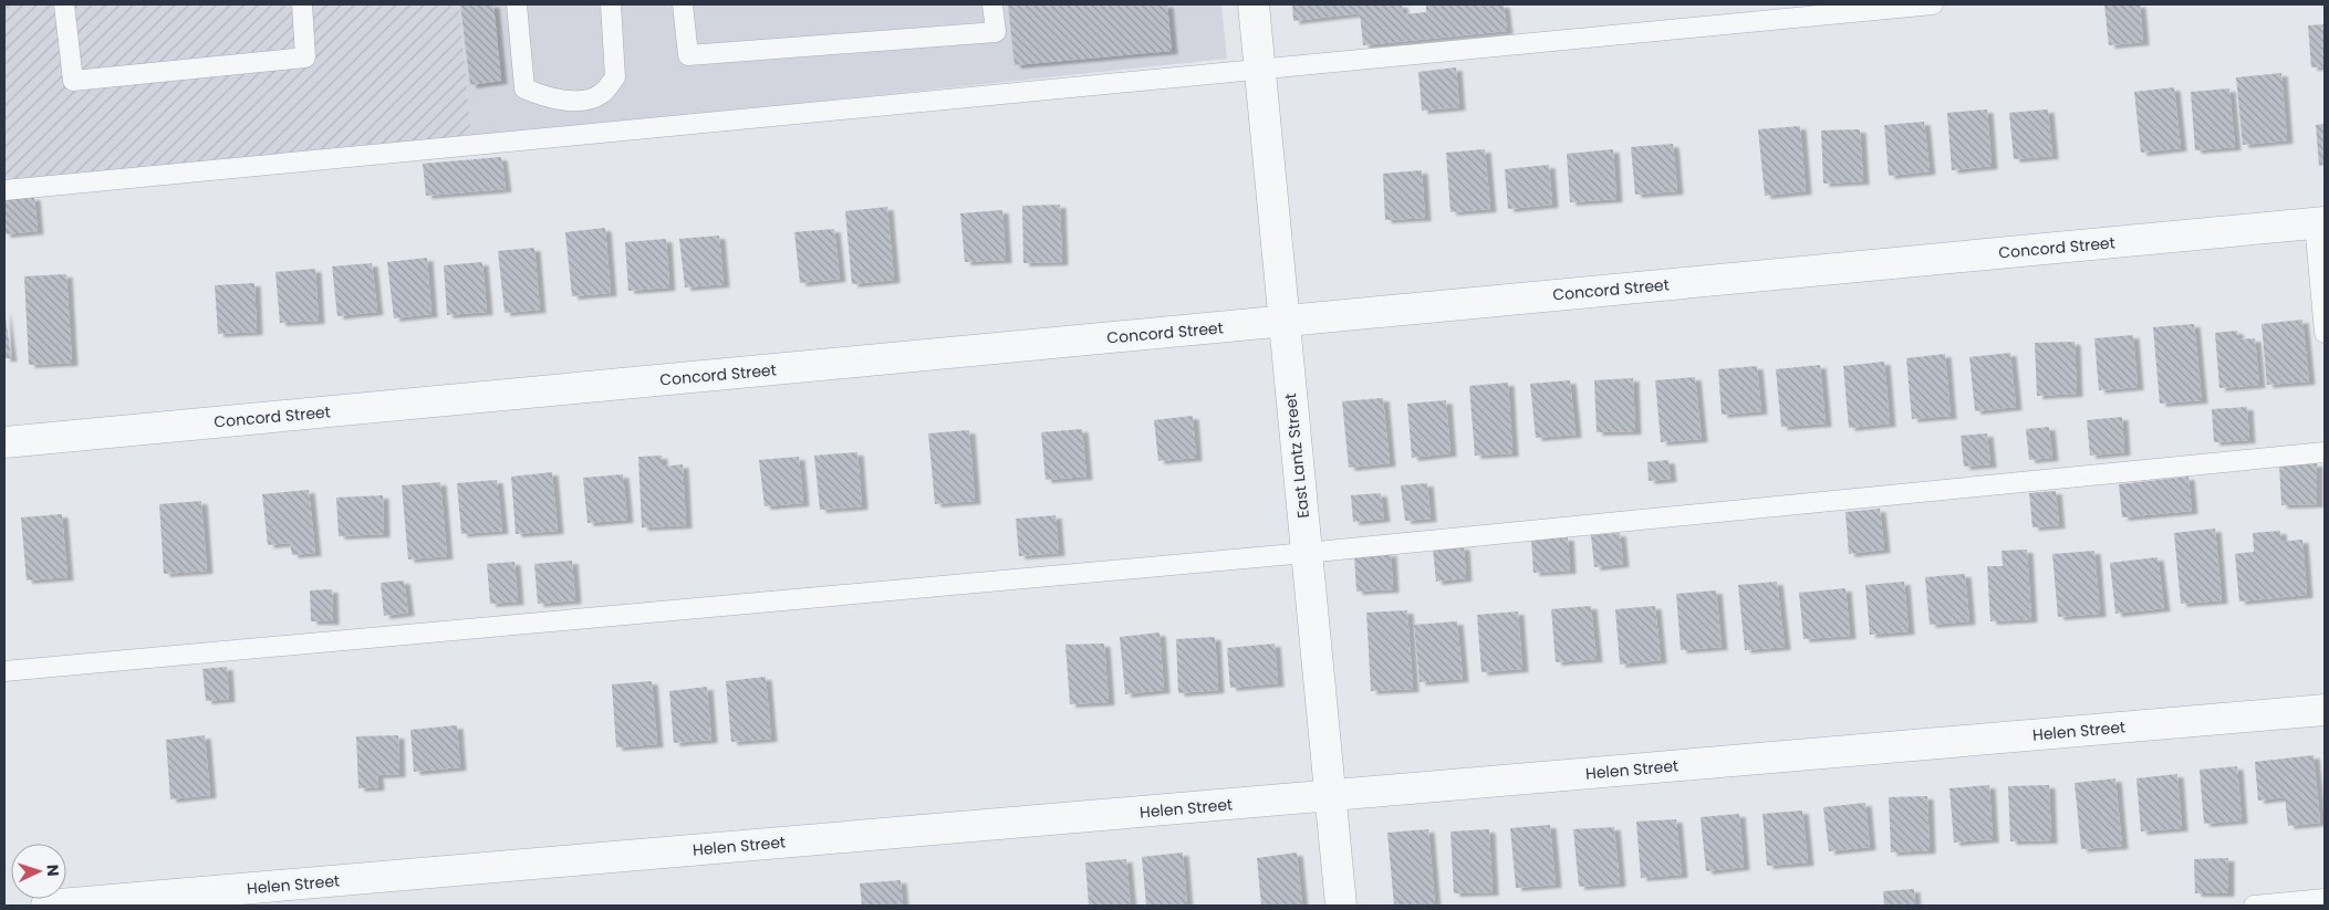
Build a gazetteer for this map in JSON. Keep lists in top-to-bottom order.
{
  "streets": {
    "street": ["Concord Street", "East Lantz Street", "Helen Street"]
  },
  "crossings": [
    ["Concord Street", "East Lantz Street"],
    ["East Lantz Street", "Helen Street"]
  ],
  "north": "right"
}
